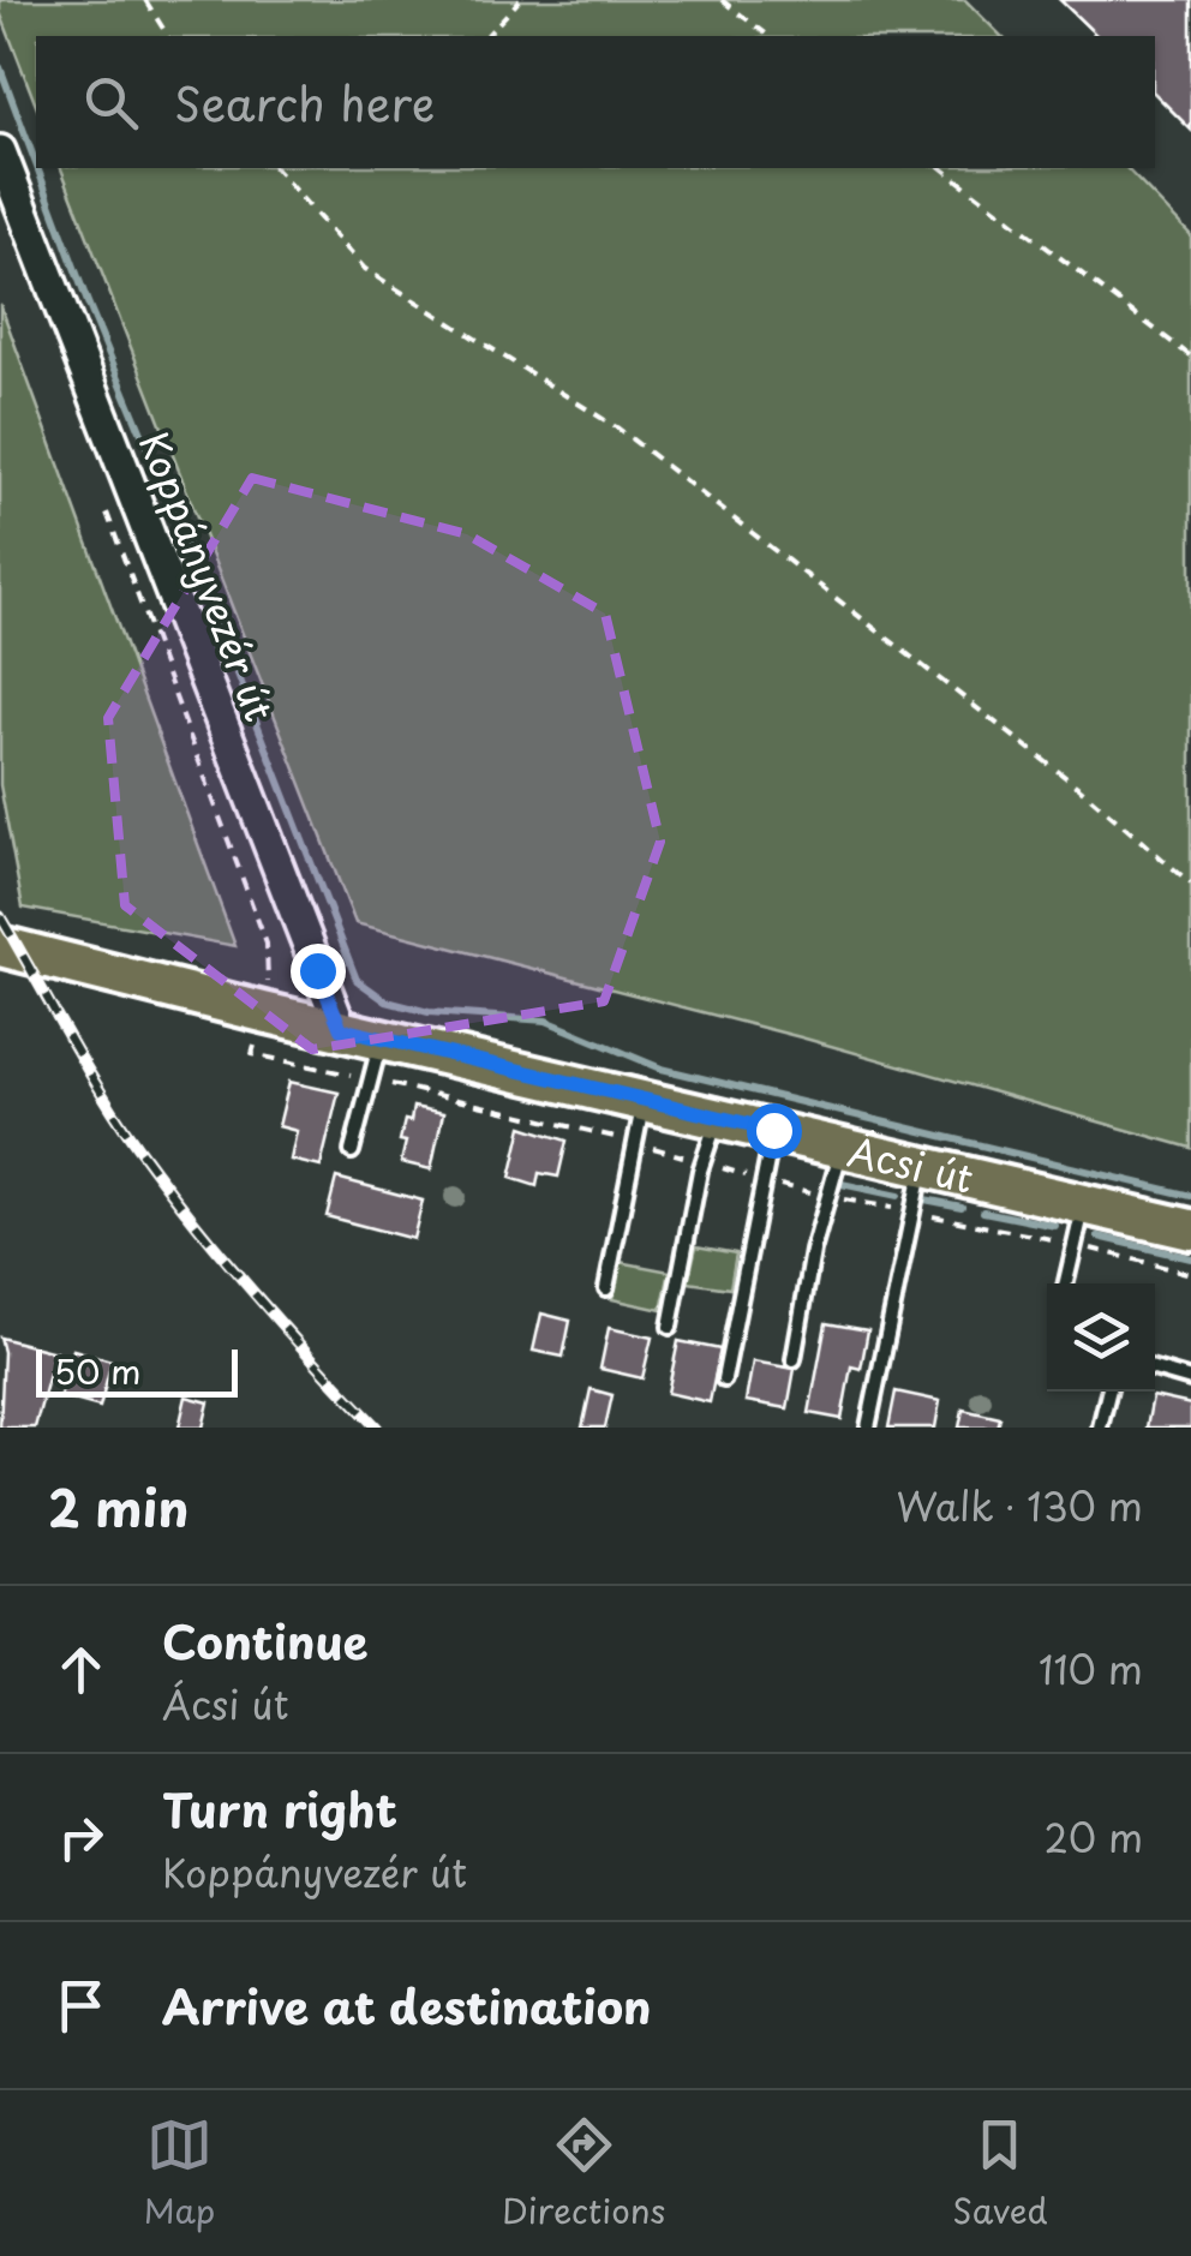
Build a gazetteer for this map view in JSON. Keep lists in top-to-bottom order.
{
  "streets": {
    "main road": ["Ácsi út"],
    "street": ["Koppányvezér út"]
  },
  "crossings": [
    ["Koppányvezér út", "Ácsi út"]
  ],
  "scale_bar": "50 m",
  "page": {
    "search": "Search here",
    "scale": "50 m",
    "heading": ["2 min", "Walk · 130 m"],
    "list": [
      ["Continue", "Ácsi út", "110 m"],
      ["Turn right", "Koppányvezér út", "20 m"],
      "Arrive at destination"
    ],
    "nav": ["Map", "Directions", "Saved"]
  }
}
